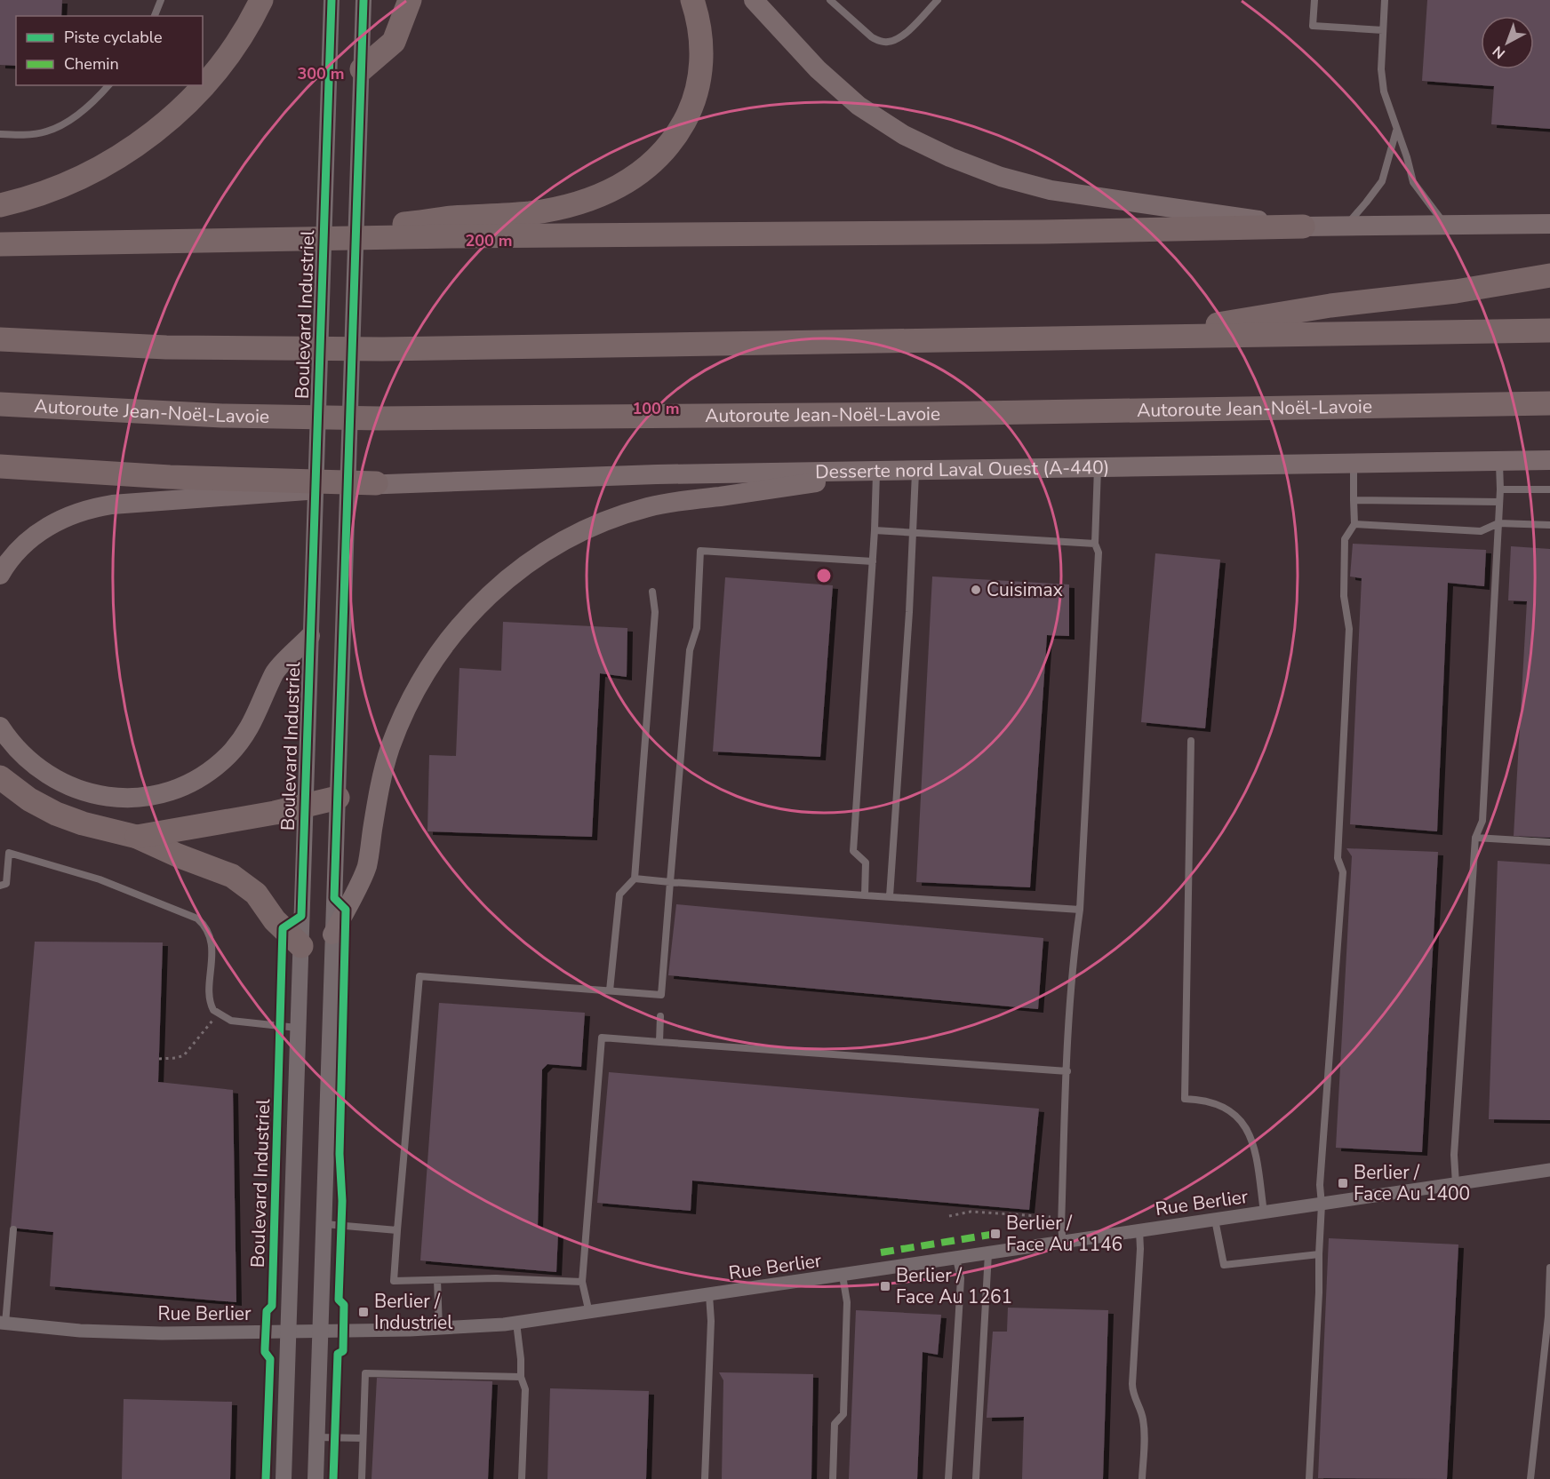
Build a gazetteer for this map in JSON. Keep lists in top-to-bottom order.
{
  "streets": {
    "highway": ["Autoroute Jean-Noël-Lavoie"],
    "main road": ["Desserte nord Laval Ouest (A-440)"],
    "street": ["Boulevard Industriel", "Rue Berlier"]
  },
  "crossings": [
    ["Boulevard Industriel", "Rue Berlier"]
  ],
  "places": {
    "other": ["Cuisimax"],
    "transit": [
      "Berlier / Face Au 1400",
      "Berlier / Face Au 1146",
      "Berlier / Face Au 1261",
      "Berlier / Industriel"
    ]
  },
  "legend": ["Piste cyclable", "Chemin"],
  "north": "bottom left",
  "rings": ["300 m", "200 m", "100 m"]
}
